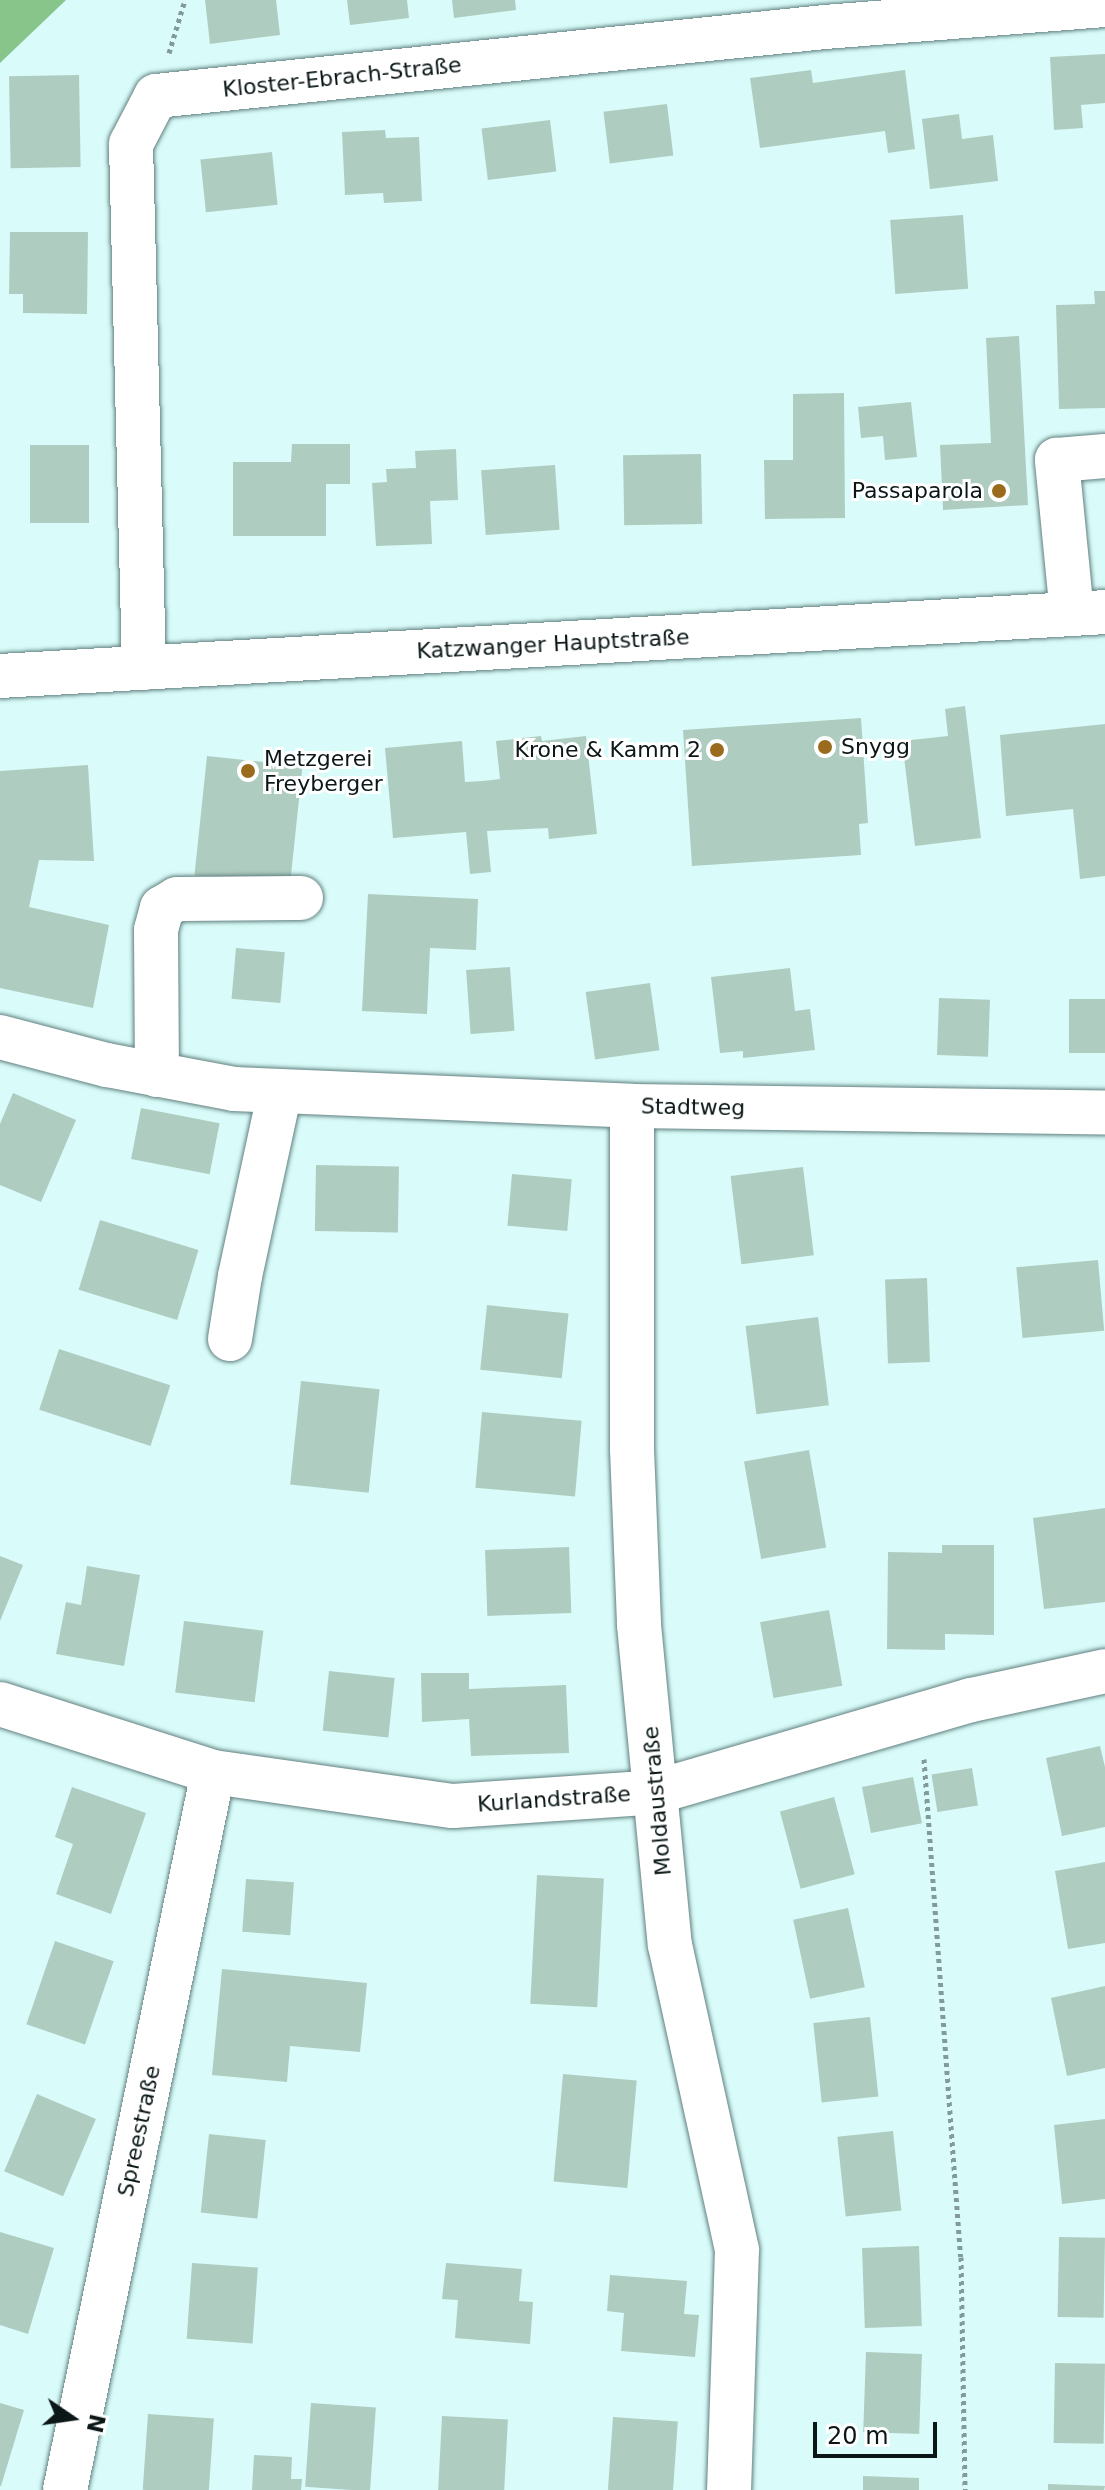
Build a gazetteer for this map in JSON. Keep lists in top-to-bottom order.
{
  "streets": {
    "street": [
      "Kloster-Ebrach-Straße",
      "Katzwanger Hauptstraße",
      "Stadtweg",
      "Kurlandstraße",
      "Moldaustraße",
      "Spreestraße"
    ]
  },
  "crossings": [
    ["Kloster-Ebrach-Straße", "Katzwanger Hauptstraße"],
    ["Stadtweg", "Moldaustraße"],
    ["Kurlandstraße", "Moldaustraße"],
    ["Kurlandstraße", "Spreestraße"]
  ],
  "places": [
    "Passaparola",
    "Snygg",
    "Krone & Kamm 2",
    "Metzgerei Freyberger"
  ],
  "scale_bar": "20 m",
  "north": "right"
}
